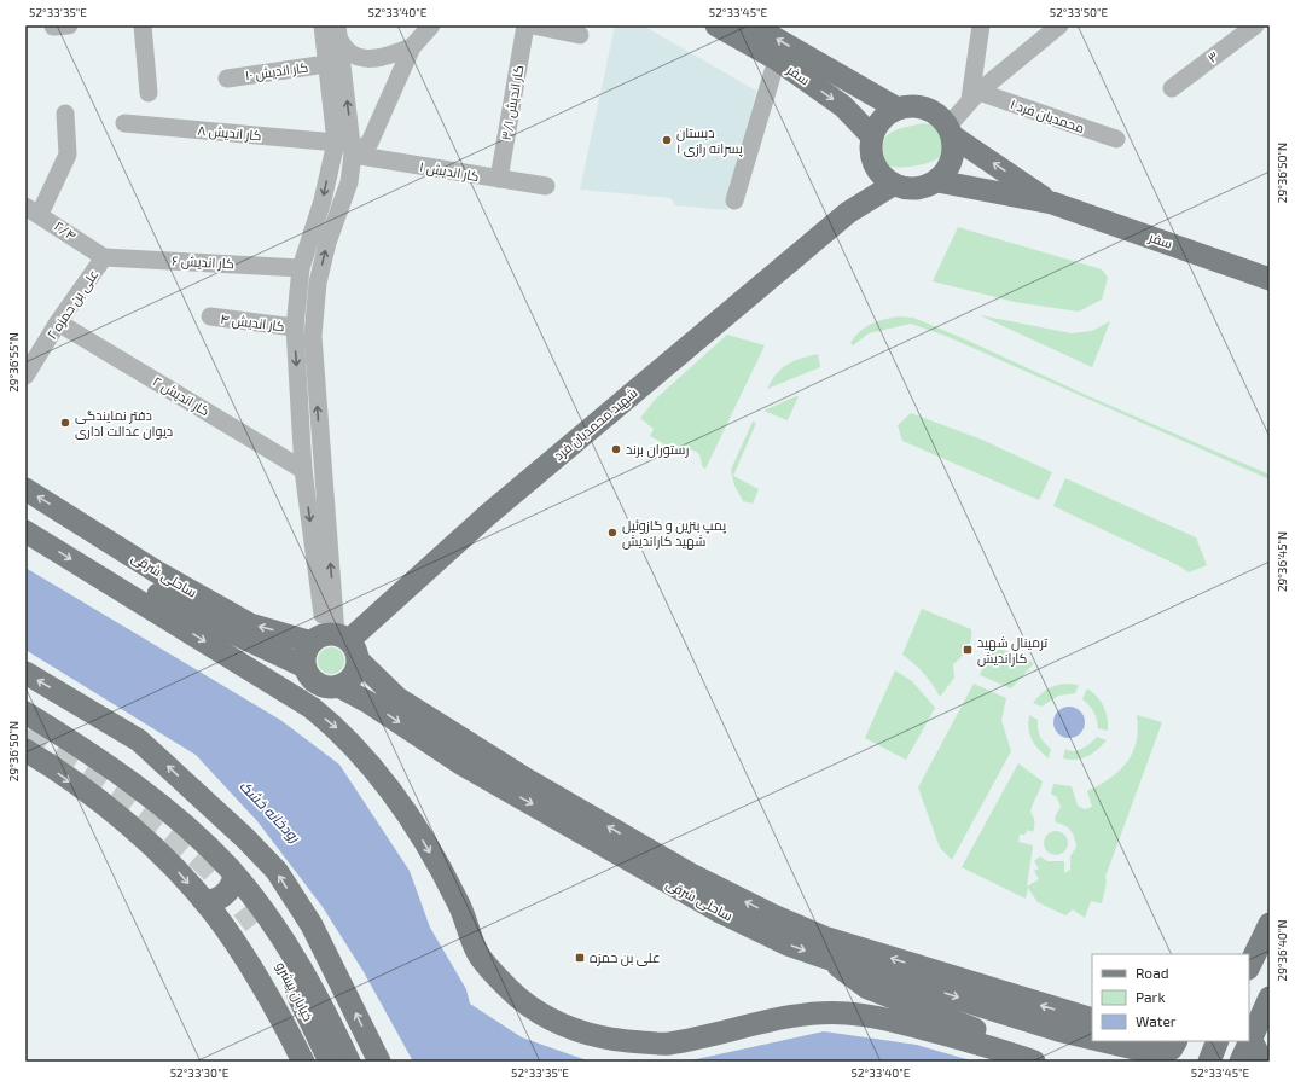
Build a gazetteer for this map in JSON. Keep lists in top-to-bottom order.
{
  "streets": {
    "main road": [
      "سفر",
      "شهید محمدیان فرد",
      "ساحلی شرقی",
      "خیابان پیشرو"
    ],
    "street": [
      "۳",
      "۱۰ کار اندیش",
      "۳/۱ کار اندیش",
      "۱ محمدیان فرد",
      "۸ کار اندیش",
      "۱ کار اندیش",
      "۲/۴",
      "۶ کار اندیش",
      "۲ علی بن حمزه",
      "۴ کار اندیش",
      "۲ کار اندیش"
    ]
  },
  "crossings": [
    ["۳/۱ کار اندیش", "۱ کار اندیش"],
    ["۲/۴", "۶ کار اندیش"],
    ["۲/۴", "۲ علی بن حمزه"],
    ["۶ کار اندیش", "۲ علی بن حمزه"],
    ["۲ علی بن حمزه", "۲ کار اندیش"],
    ["شهید محمدیان فرد", "ساحلی شرقی"]
  ],
  "water": ["رودخانه خشک"],
  "places": {
    "other": [
      "دبستان پسرانه رازی ۱",
      "دفتر نمایندگی دیوان عدالت اداری",
      "رستوران برند",
      "پمپ بنزین و گازوئیل شهید کاراندیش"
    ],
    "transit": ["ترمینال شهید کاراندیش", "علی بن حمزه"]
  },
  "legend": ["Road", "Park", "Water"],
  "coordinates": [
    "52°33'35\"E",
    "52°33'40\"E",
    "52°33'45\"E",
    "52°33'50\"E",
    "29°36'50\"N",
    "29°36'55\"N",
    "29°36'45\"N",
    "29°36'40\"N",
    "52°33'30\"E"
  ]
}
